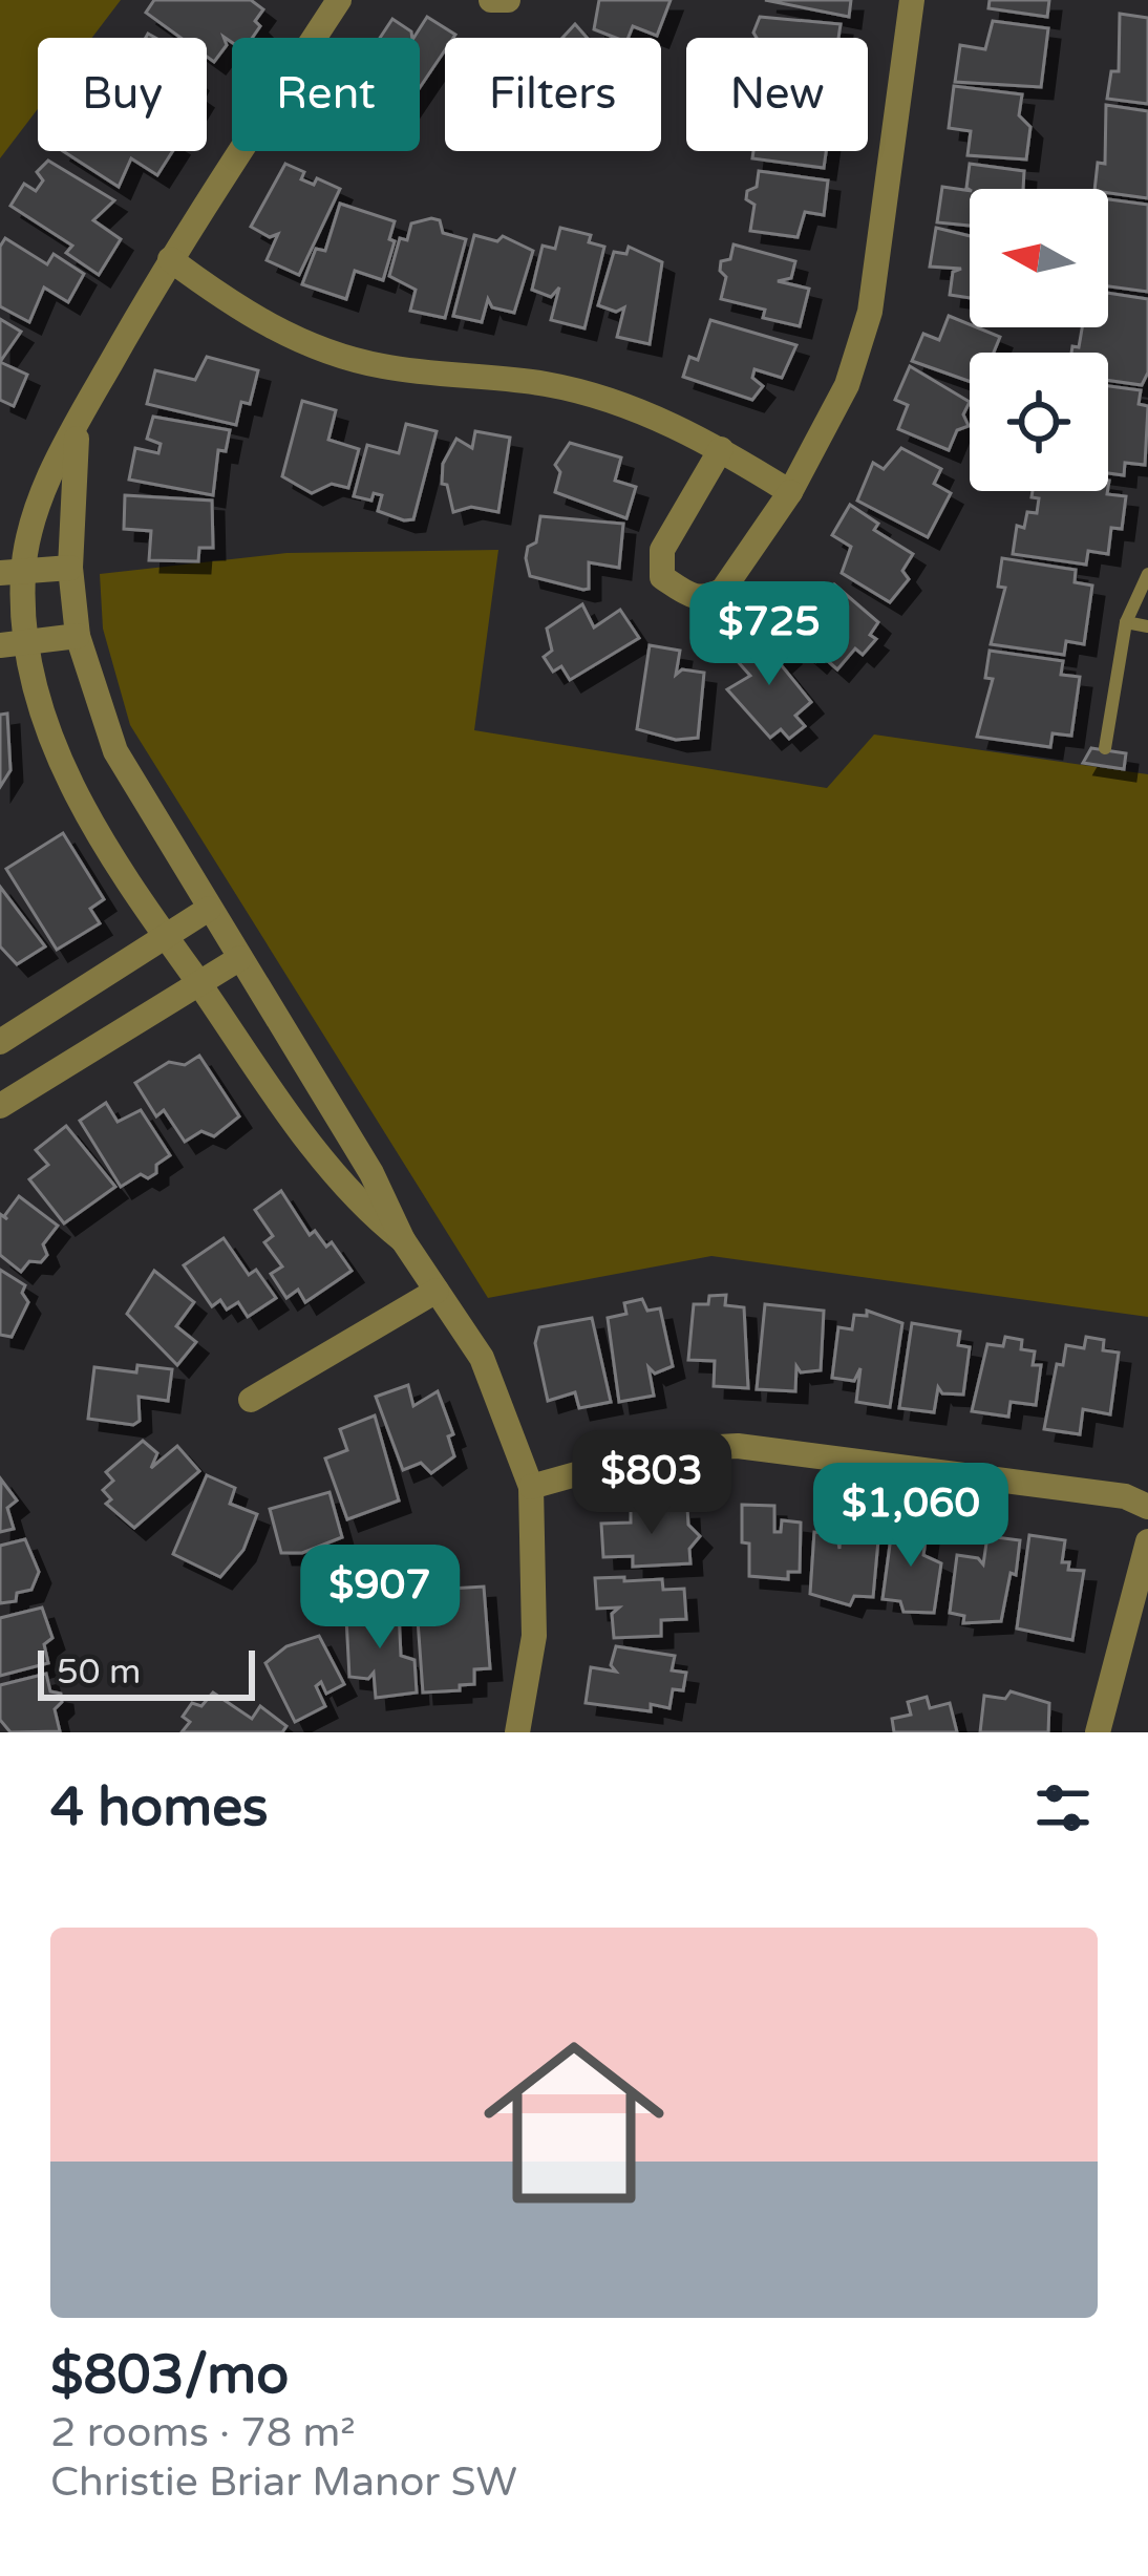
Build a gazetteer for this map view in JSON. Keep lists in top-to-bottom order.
{
  "scale_bar": "50 m",
  "north": "left",
  "page": {
    "chip": [
      "Buy",
      "Rent",
      "Filters",
      "New"
    ],
    "price": [
      "$725",
      "$803",
      "$1,060",
      "$907"
    ],
    "scale": "50 m",
    "heading": "4 homes",
    "list": [
      {
        "name": "$803/mo",
        "note": "2 rooms · 78 m² · Christie Briar Manor SW"
      }
    ]
  }
}
